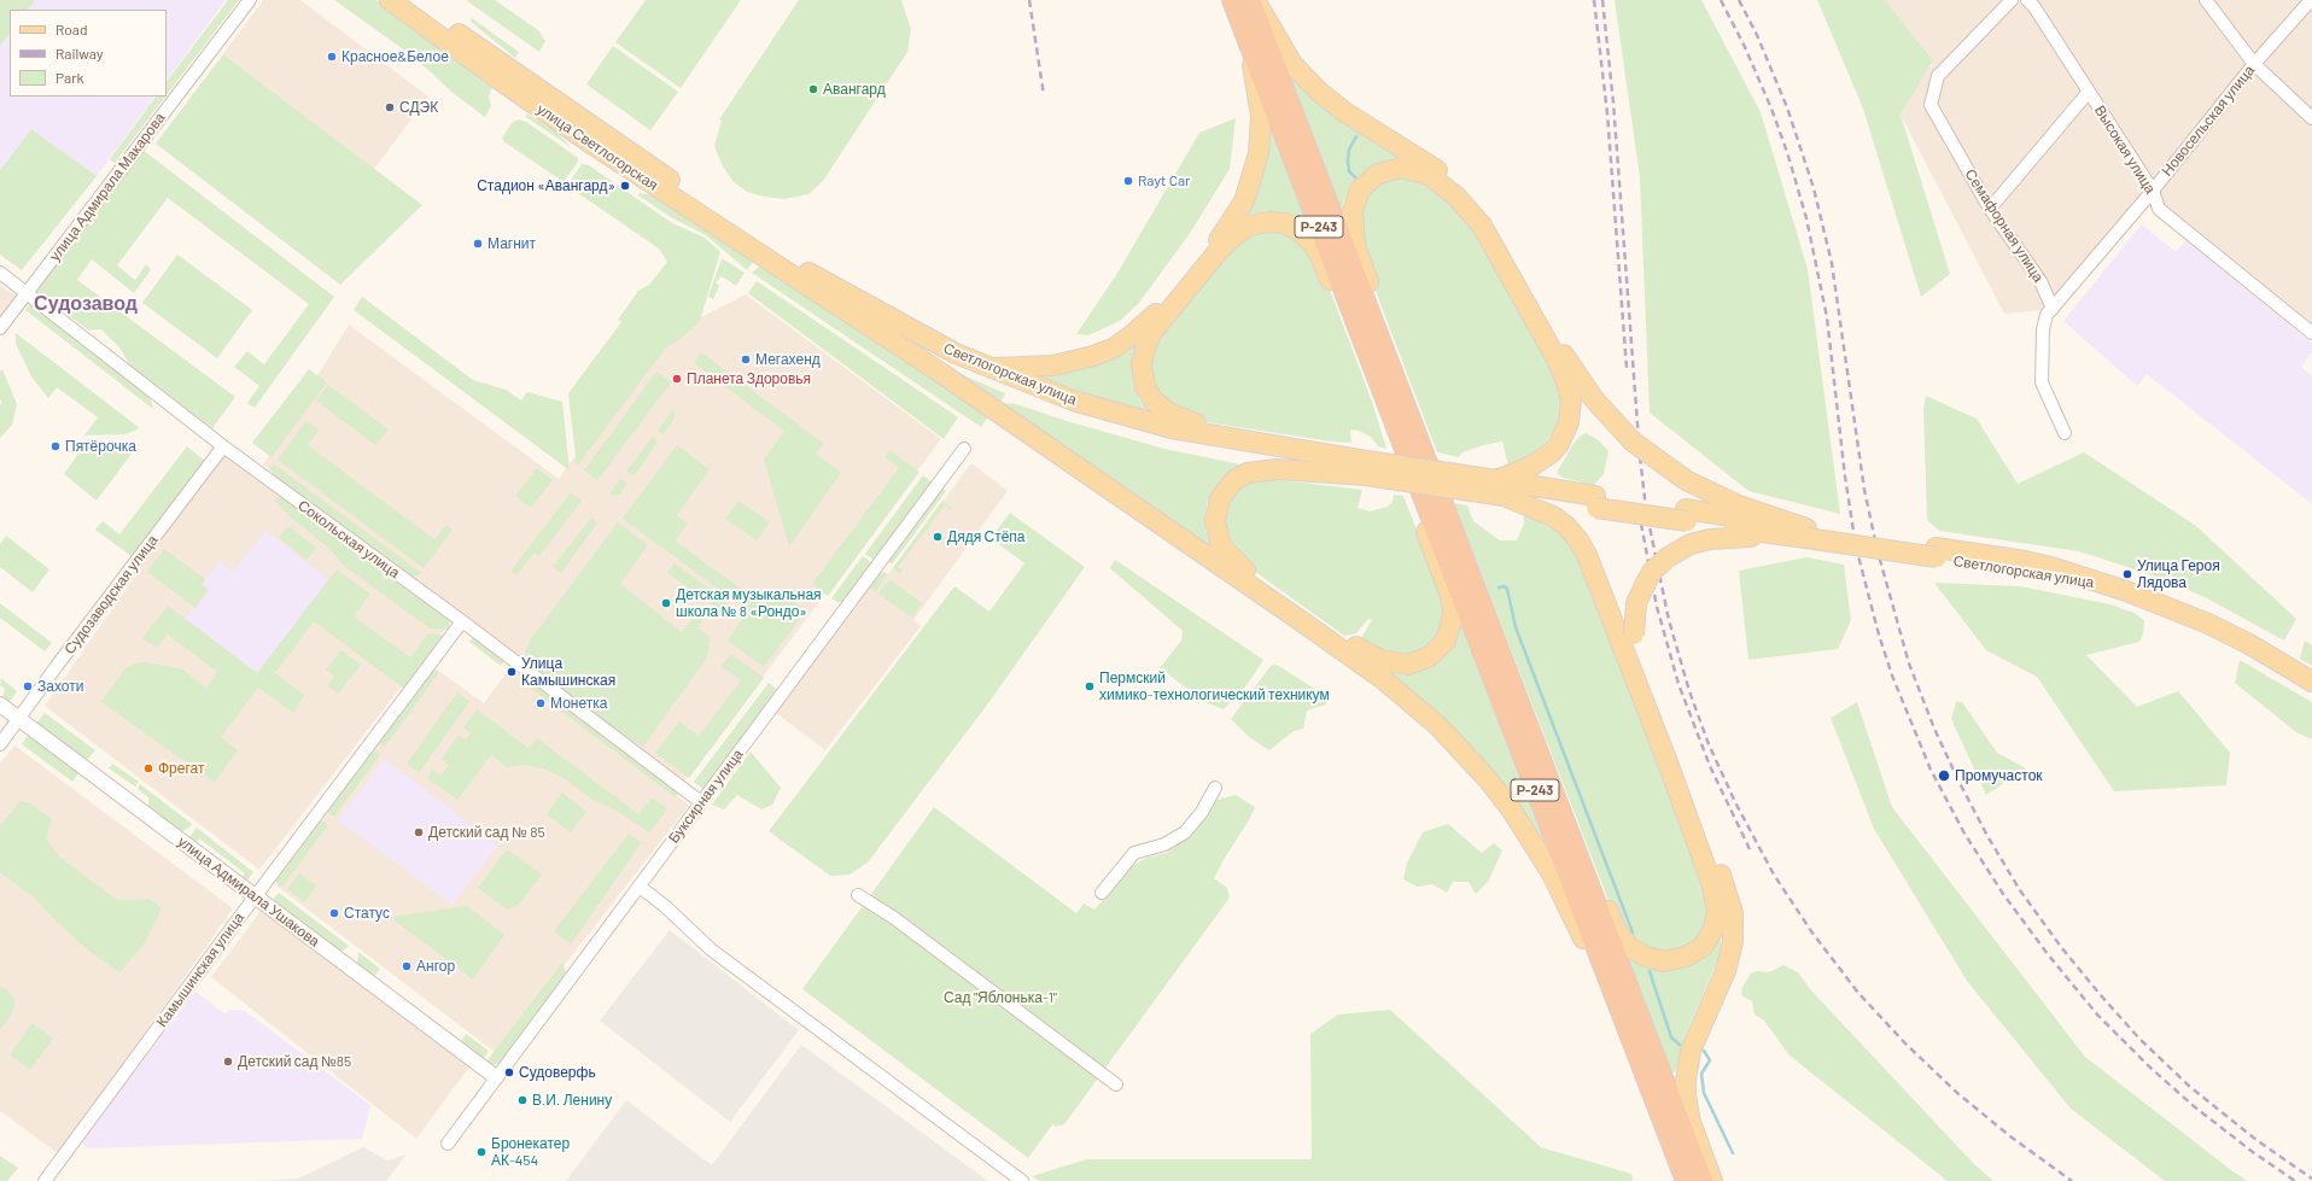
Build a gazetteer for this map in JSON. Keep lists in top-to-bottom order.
{
  "streets": {
    "highway": ["Р-243"],
    "main road": ["улица Светлогорская", "Светлогорская улица"],
    "street": [
      "Новосельская улица",
      "Высокая улица",
      "улица Адмирала Макарова",
      "Семафорная улица",
      "Сокольская улица",
      "Судозаводская улица",
      "Буксирная улица",
      "улица Адмирала Ушакова",
      "Камышинская улица"
    ]
  },
  "crossings": [
    ["Новосельская улица", "Высокая улица"],
    ["Новосельская улица", "Семафорная улица"],
    ["улица Светлогорская", "Светлогорская улица"],
    ["улица Адмирала Макарова", "Сокольская улица"],
    ["Сокольская улица", "Судозаводская улица"],
    ["Сокольская улица", "Буксирная улица"],
    ["Сокольская улица", "Камышинская улица"],
    ["Судозаводская улица", "улица Адмирала Ушакова"],
    ["Буксирная улица", "улица Адмирала Ушакова"],
    ["улица Адмирала Ушакова", "Камышинская улица"]
  ],
  "districts": ["Судозавод"],
  "parks": ["Сад \"Яблонька-1\""],
  "places": [
    "Красное&Белое",
    "Авангард",
    "СДЭК",
    "Rayt Car",
    "Стадион «Авангард»",
    "Магнит",
    "Мегахенд",
    "Планета Здоровья",
    "Пятёрочка",
    "Дядя Стёпа",
    "Улица Героя Лядова",
    "Детская музыкальная школа № 8 «Рондо»",
    "Улица Камышинская",
    "Захоти",
    "Пермский химико-технологический техникум",
    "Монетка",
    "Фрегат",
    "Промучасток",
    "Детский сад № 85",
    "Статус",
    "Ангор",
    "Детский сад №85",
    "Судоверфь",
    "В.И. Ленину",
    "Бронекатер АК-454"
  ],
  "legend": ["Road", "Railway", "Park"]
}
